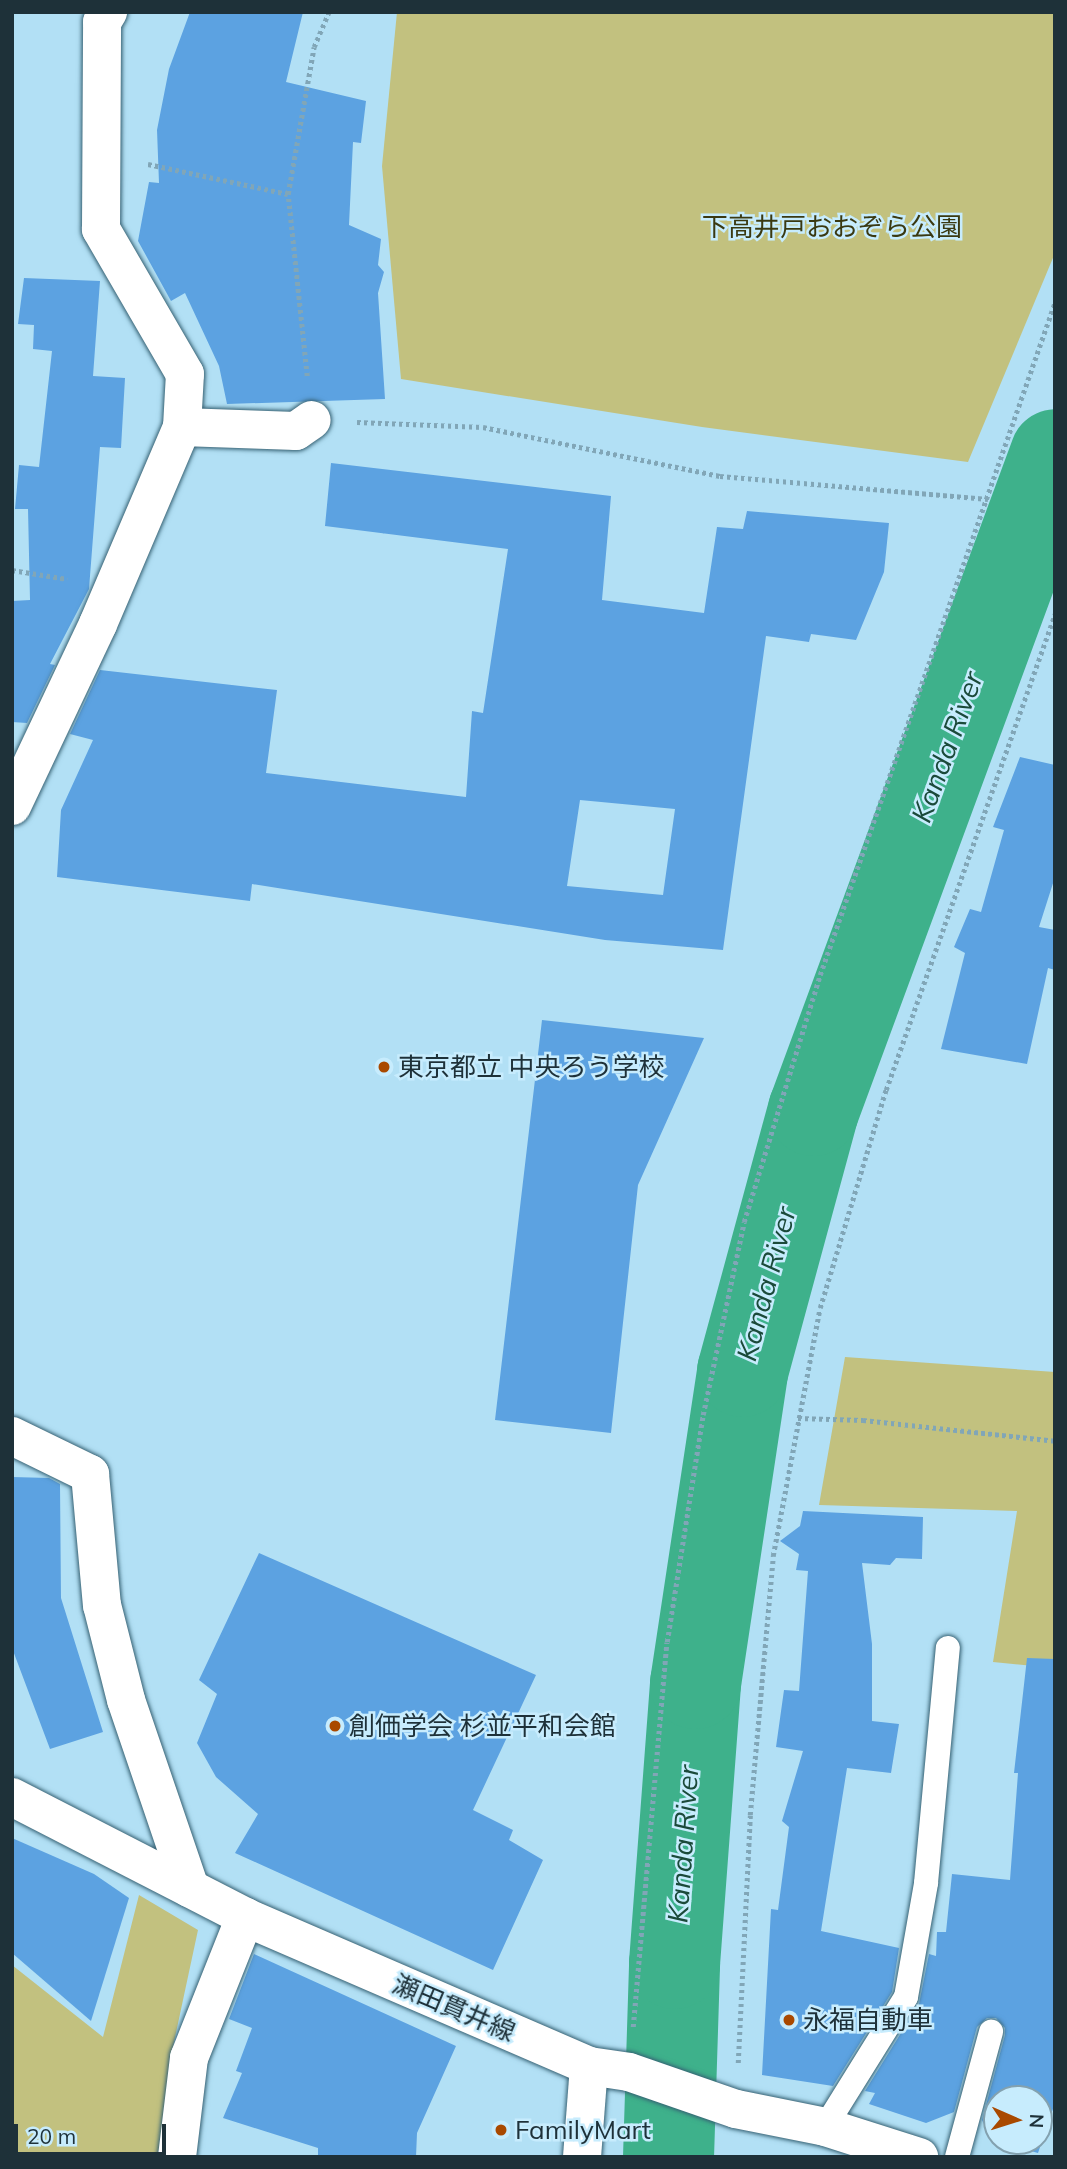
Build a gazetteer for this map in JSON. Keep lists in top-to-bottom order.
{
  "streets": {
    "street": ["瀬田貫井線"]
  },
  "water": ["Kanda River"],
  "parks": ["下高井戸おおぞら公園"],
  "places": [
    "東京都立 中央ろう学校",
    "創価学会 杉並平和会館",
    "永福自動車",
    "FamilyMart"
  ],
  "scale_bar": "20 m",
  "north": "right"
}
